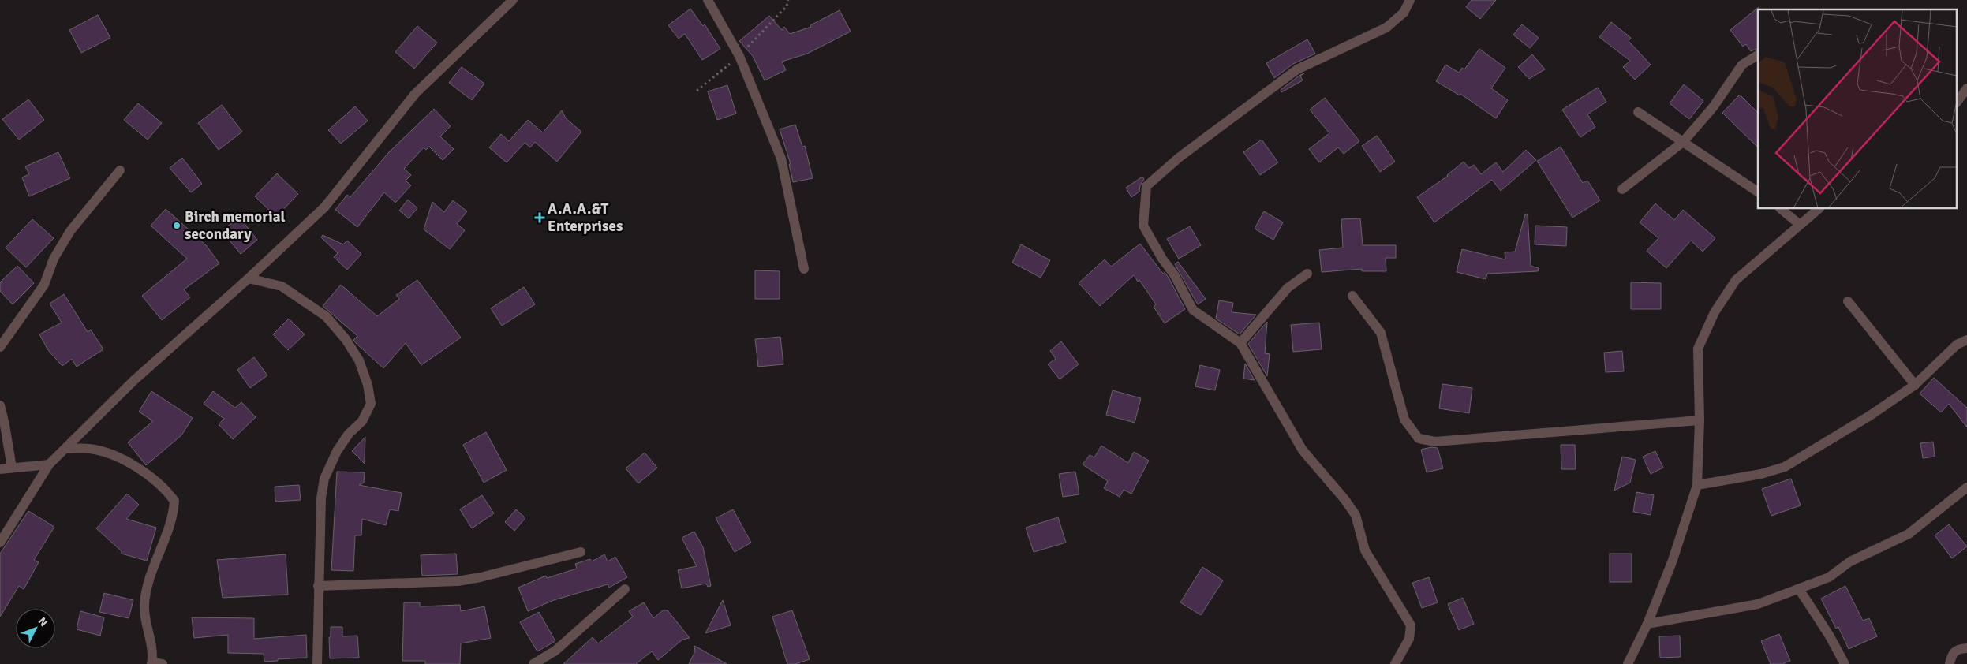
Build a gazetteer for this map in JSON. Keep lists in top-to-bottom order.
{
  "places": {
    "health": ["A.A.A.&T Enterprises"],
    "other": ["Birch memorial secondary"]
  },
  "north": "top right"
}
